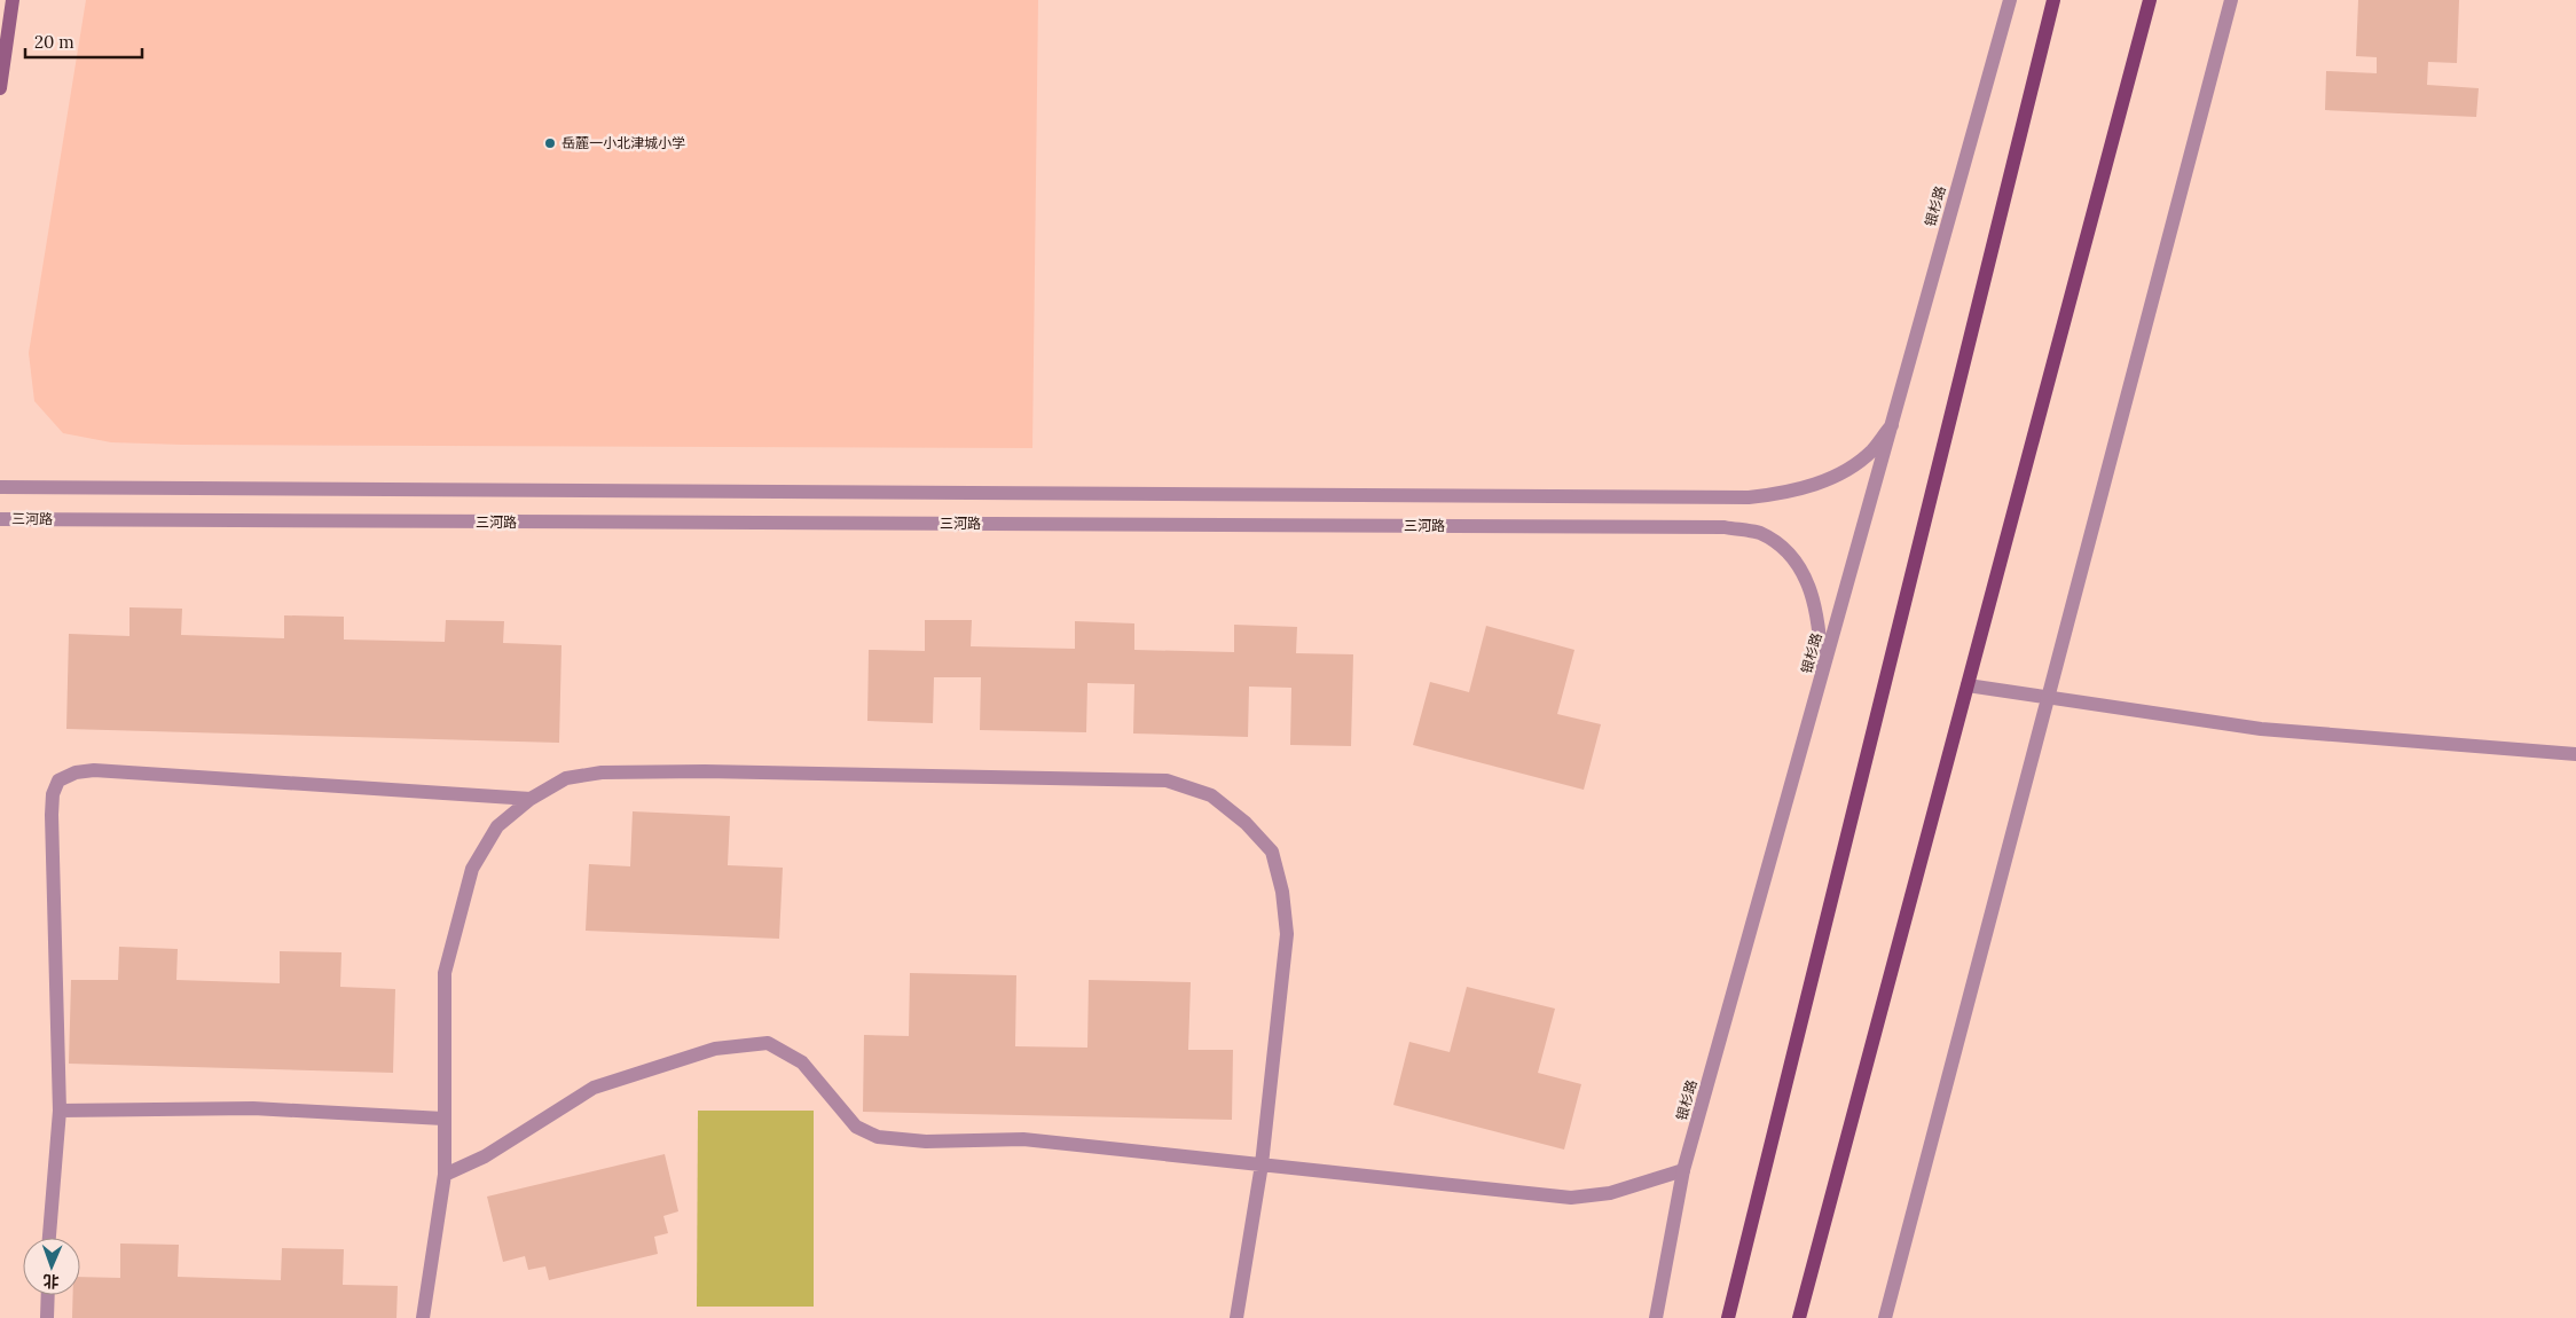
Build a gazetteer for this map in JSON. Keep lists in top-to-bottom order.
{
  "streets": {
    "street": ["银杉路", "三河路"]
  },
  "crossings": [
    ["银杉路", "三河路"]
  ],
  "places": ["岳麓一小北津城小学"],
  "scale_bar": "20 m",
  "north": "bottom"
}
